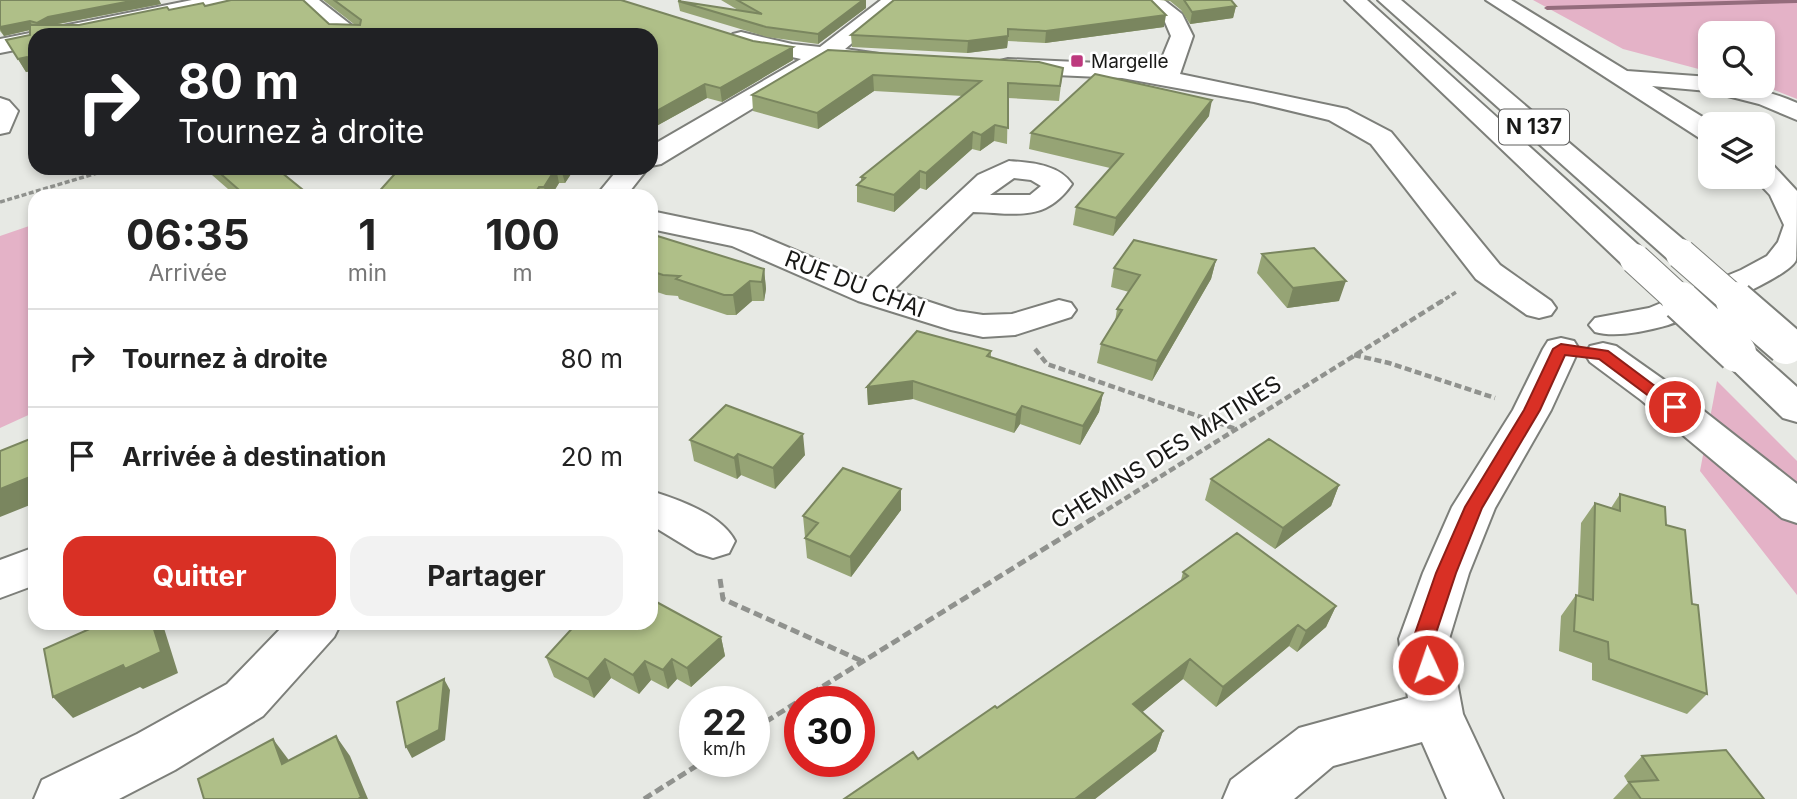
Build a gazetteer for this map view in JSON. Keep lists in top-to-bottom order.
{
  "streets": {
    "main road": ["N 137", "RUE DU CHAI"],
    "path": ["CHEMINS DES MATINES"]
  },
  "places": {
    "transit": ["Margelle"]
  },
  "page": {
    "turn": ["80 m", "Tournez à droite"],
    "eta": [
      "06:35",
      "Arrivée",
      "1",
      "min",
      "100",
      "m"
    ],
    "list": [
      {
        "name": "Tournez à droite",
        "value": "80 m"
      },
      {
        "name": "Arrivée à destination",
        "value": "20 m"
      }
    ],
    "buttons": ["Quitter", "Partager"],
    "speed": "22 km/h",
    "limit": "30"
  }
}
